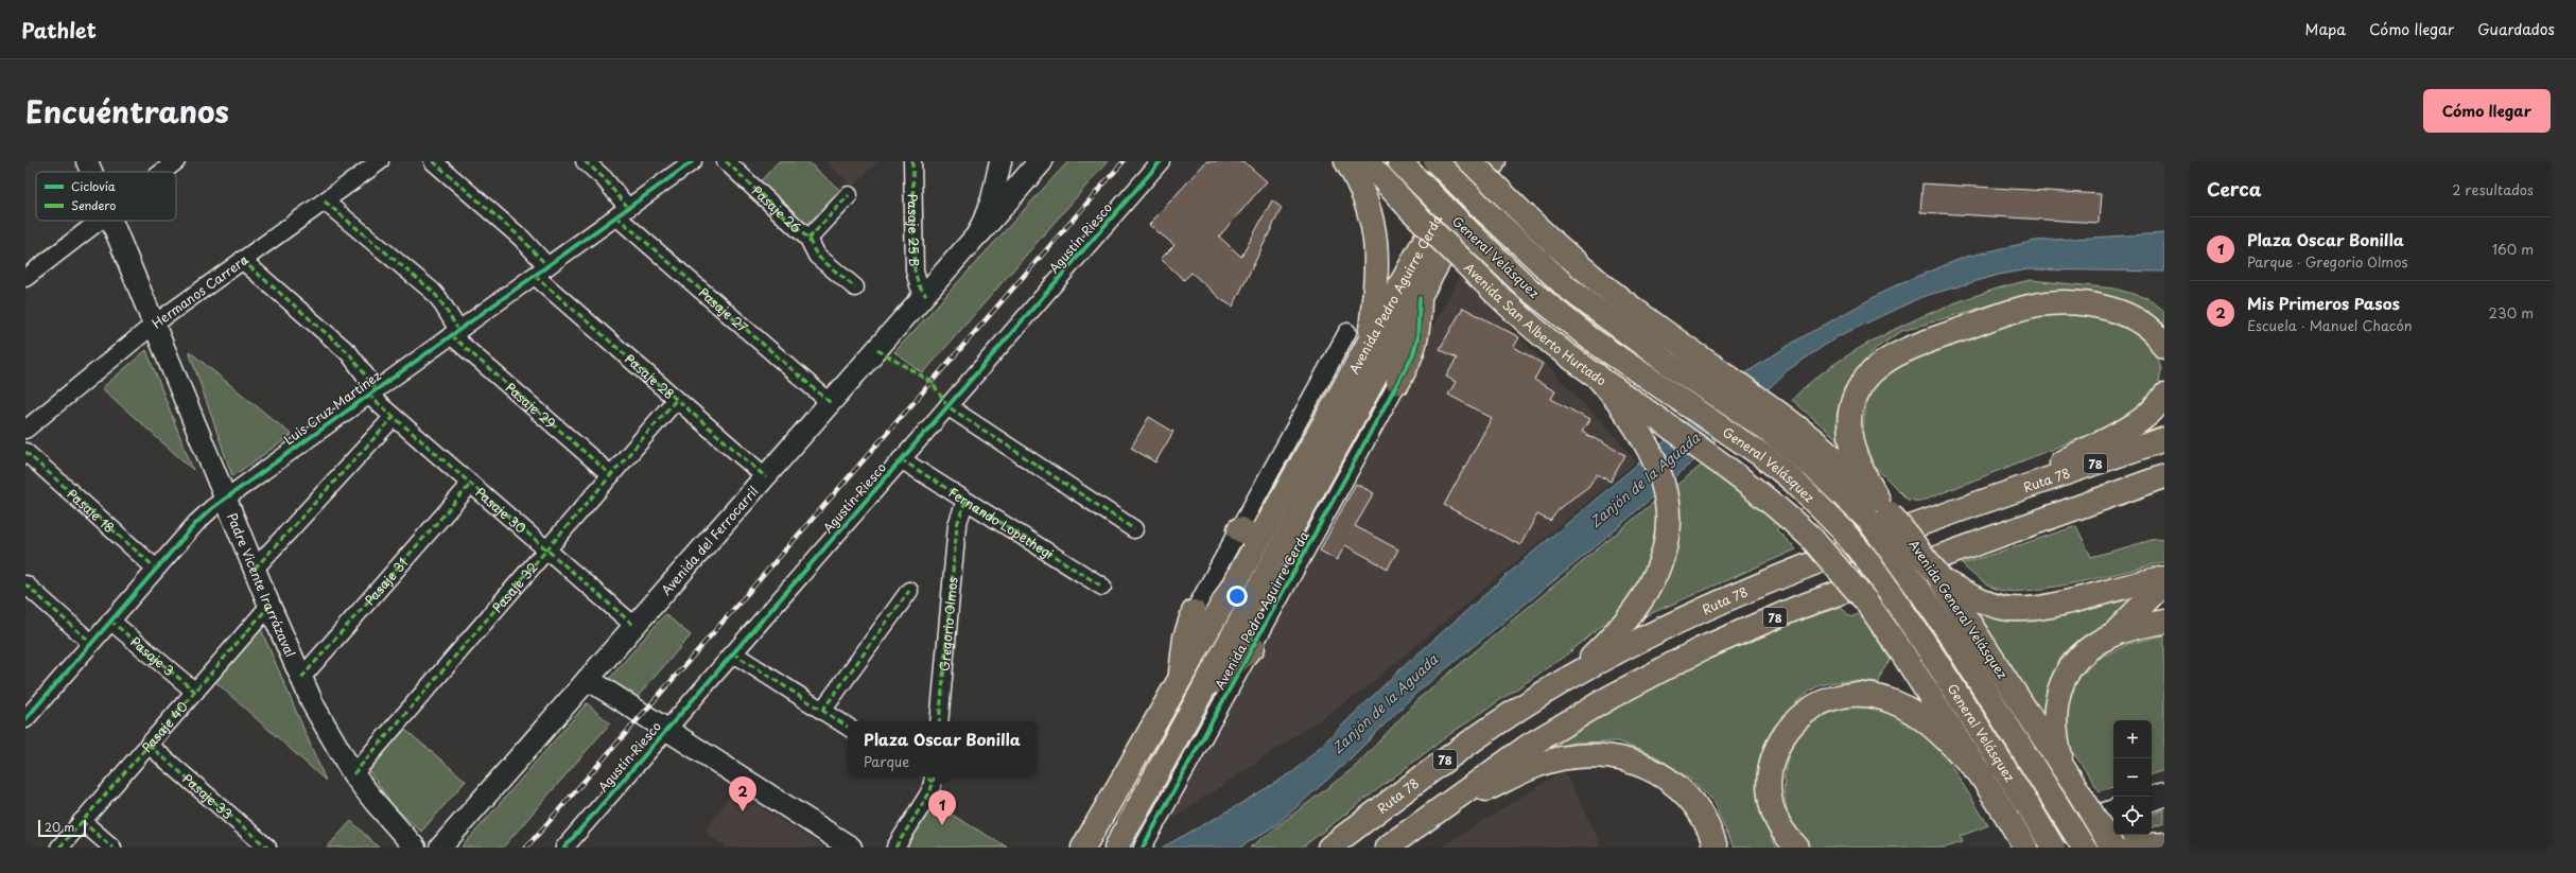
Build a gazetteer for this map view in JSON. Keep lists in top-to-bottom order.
{
  "streets": {
    "main road": [
      "General Velásquez",
      "Avenida Pedro Aguirre Cerda",
      "Avenida San Alberto Hurtado",
      "78",
      "Ruta 78",
      "Avenida General Velásquez"
    ],
    "street": [
      "Pasaje 26",
      "Pasaje 25 B",
      "Agustín Riesco",
      "Hermanos Carrera",
      "Pasaje 27",
      "Pasaje 28",
      "Pasaje 29",
      "Luis Cruz Martínez",
      "Pasaje 18",
      "Pasaje 30",
      "Fernando Lopethegi",
      "Avenida del Ferrocarril",
      "Pasaje 31",
      "Padre Vicente Irarrázaval",
      "Pasaje 32",
      "Gregorio Olmos",
      "Pasaje 3",
      "Pasaje 40",
      "Pasaje 33"
    ]
  },
  "crossings": [
    ["Pasaje 25 B", "Avenida del Ferrocarril"],
    ["Agustín Riesco", "Fernando Lopethegi"],
    ["General Velásquez", "Avenida General Velásquez"],
    ["Hermanos Carrera", "Pasaje 29"],
    ["Hermanos Carrera", "Pasaje 30"],
    ["Hermanos Carrera", "Padre Vicente Irarrázaval"],
    ["Pasaje 27", "Luis Cruz Martínez"],
    ["Pasaje 27", "Avenida del Ferrocarril"],
    ["Pasaje 28", "Luis Cruz Martínez"],
    ["Pasaje 28", "Avenida del Ferrocarril"],
    ["Pasaje 28", "Pasaje 32"],
    ["Pasaje 29", "Luis Cruz Martínez"],
    ["Pasaje 29", "Pasaje 32"],
    ["Luis Cruz Martínez", "Pasaje 18"],
    ["Luis Cruz Martínez", "Pasaje 30"],
    ["Luis Cruz Martínez", "Padre Vicente Irarrázaval"],
    ["Luis Cruz Martínez", "Pasaje 3"],
    ["Pasaje 30", "Avenida del Ferrocarril"],
    ["Pasaje 30", "Pasaje 31"],
    ["Pasaje 30", "Pasaje 32"],
    ["Fernando Lopethegi", "Gregorio Olmos"],
    ["Pasaje 31", "Padre Vicente Irarrázaval"],
    ["Padre Vicente Irarrázaval", "Pasaje 32"],
    ["Padre Vicente Irarrázaval", "Pasaje 40"],
    ["Pasaje 3", "Pasaje 40"],
    ["Pasaje 40", "Pasaje 33"]
  ],
  "water": ["Zanjón de la Aguada"],
  "legend": ["Ciclovía", "Sendero"],
  "scale_bar": "20 m",
  "page": {
    "header": "Pathlet",
    "nav": ["Mapa", "Cómo llegar", "Guardados"],
    "title": "Encuéntranos",
    "buttons": "Cómo llegar",
    "heading": ["Cerca", "2 resultados"],
    "list": [
      {
        "mark": "1",
        "name": "Plaza Oscar Bonilla",
        "note": "Parque · Gregorio Olmos",
        "value": "160 m"
      },
      {
        "mark": "2",
        "name": "Mis Primeros Pasos",
        "note": "Escuela · Manuel Chacón",
        "value": "230 m"
      }
    ],
    "map_buttons": ["+", "−"],
    "popup": ["Plaza Oscar Bonilla", "Parque"],
    "pins": ["2", "1"],
    "scale": "20 m"
  }
}
